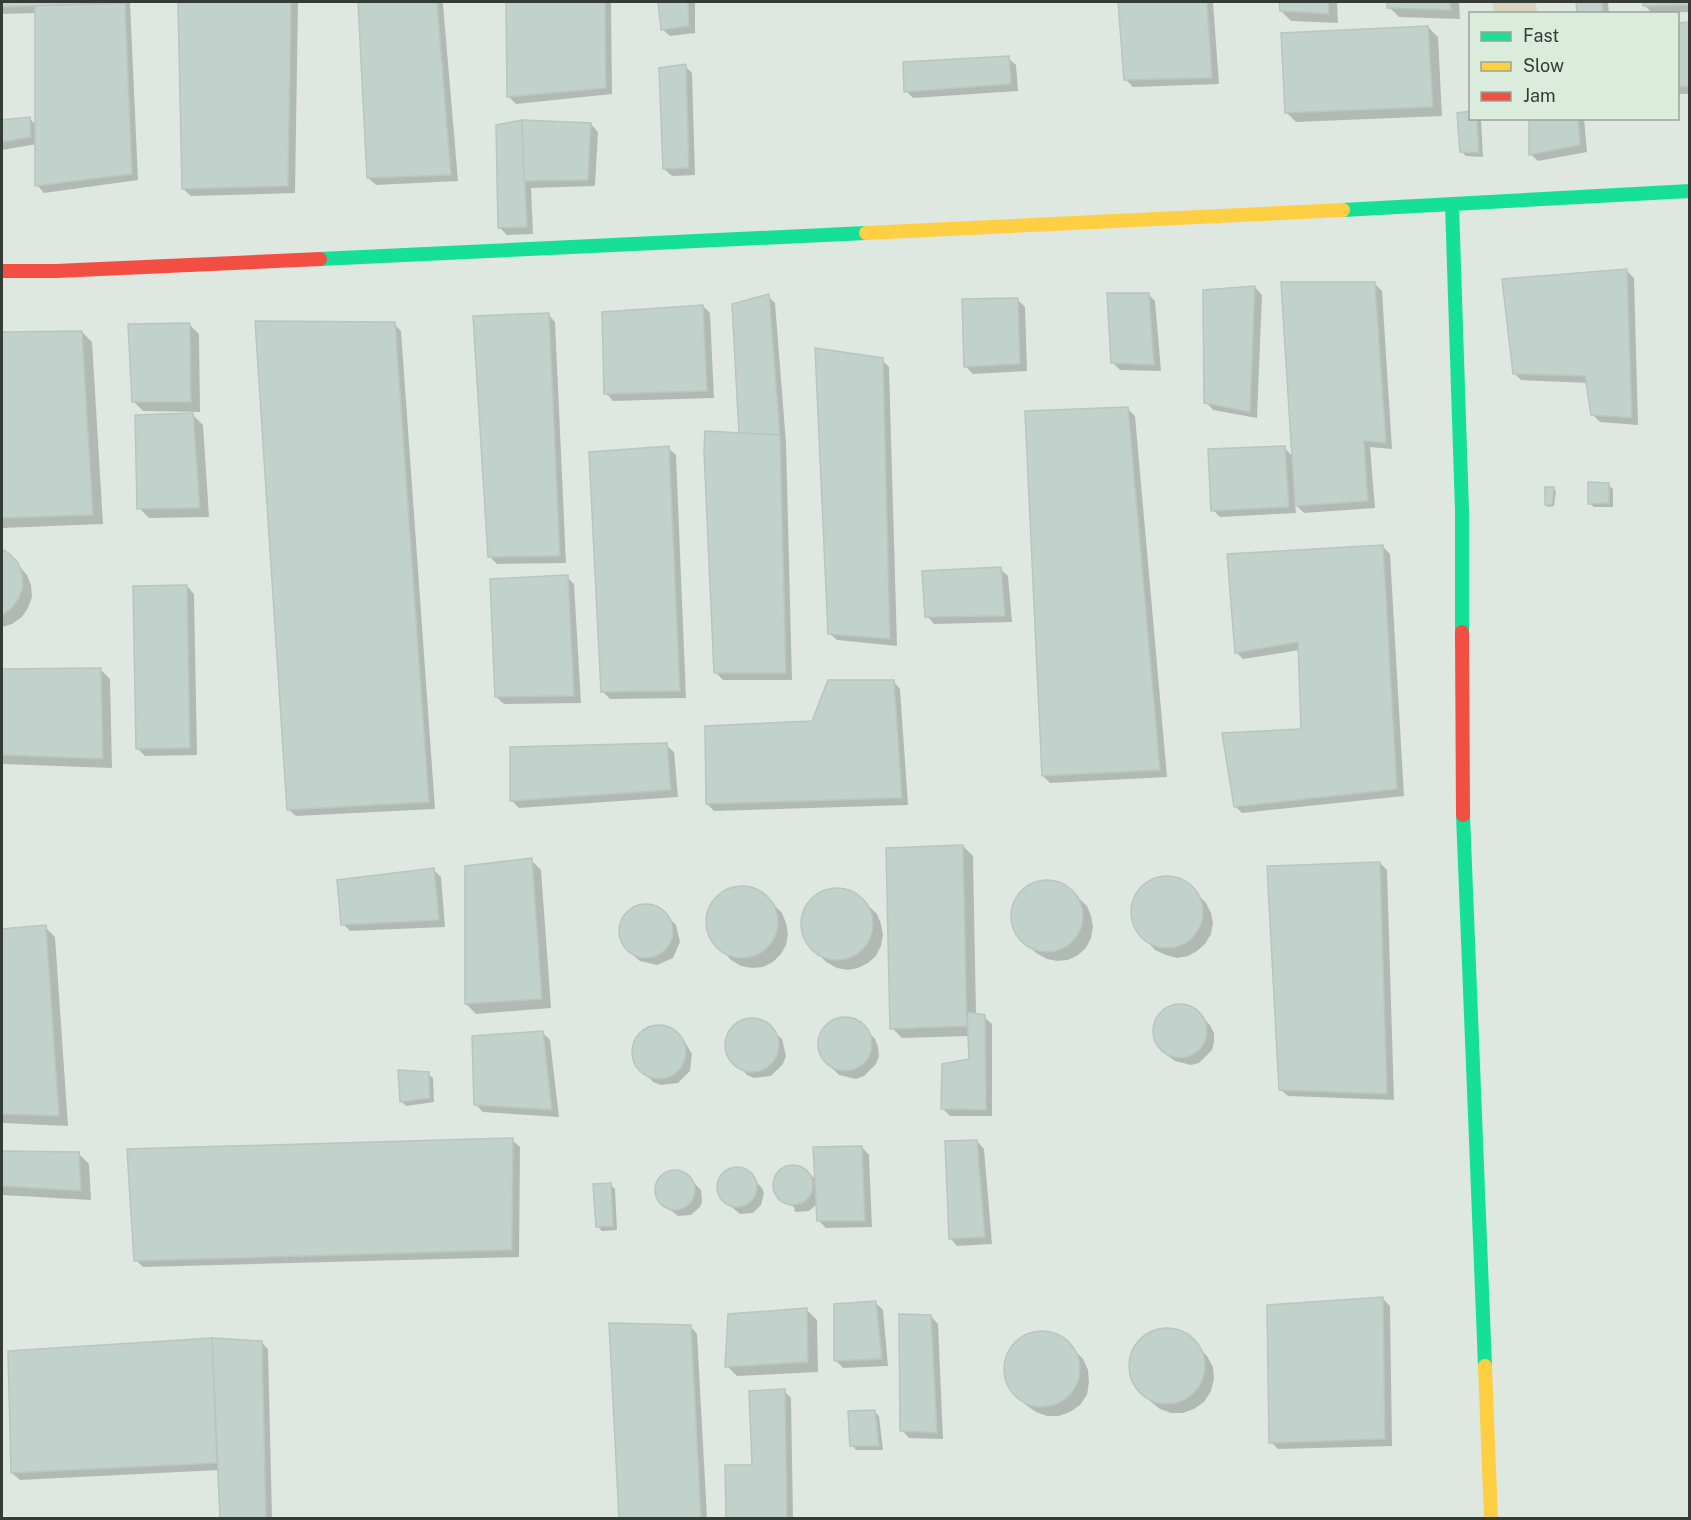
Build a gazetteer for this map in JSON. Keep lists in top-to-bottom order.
{
  "legend": ["Fast", "Slow", "Jam"]
}
